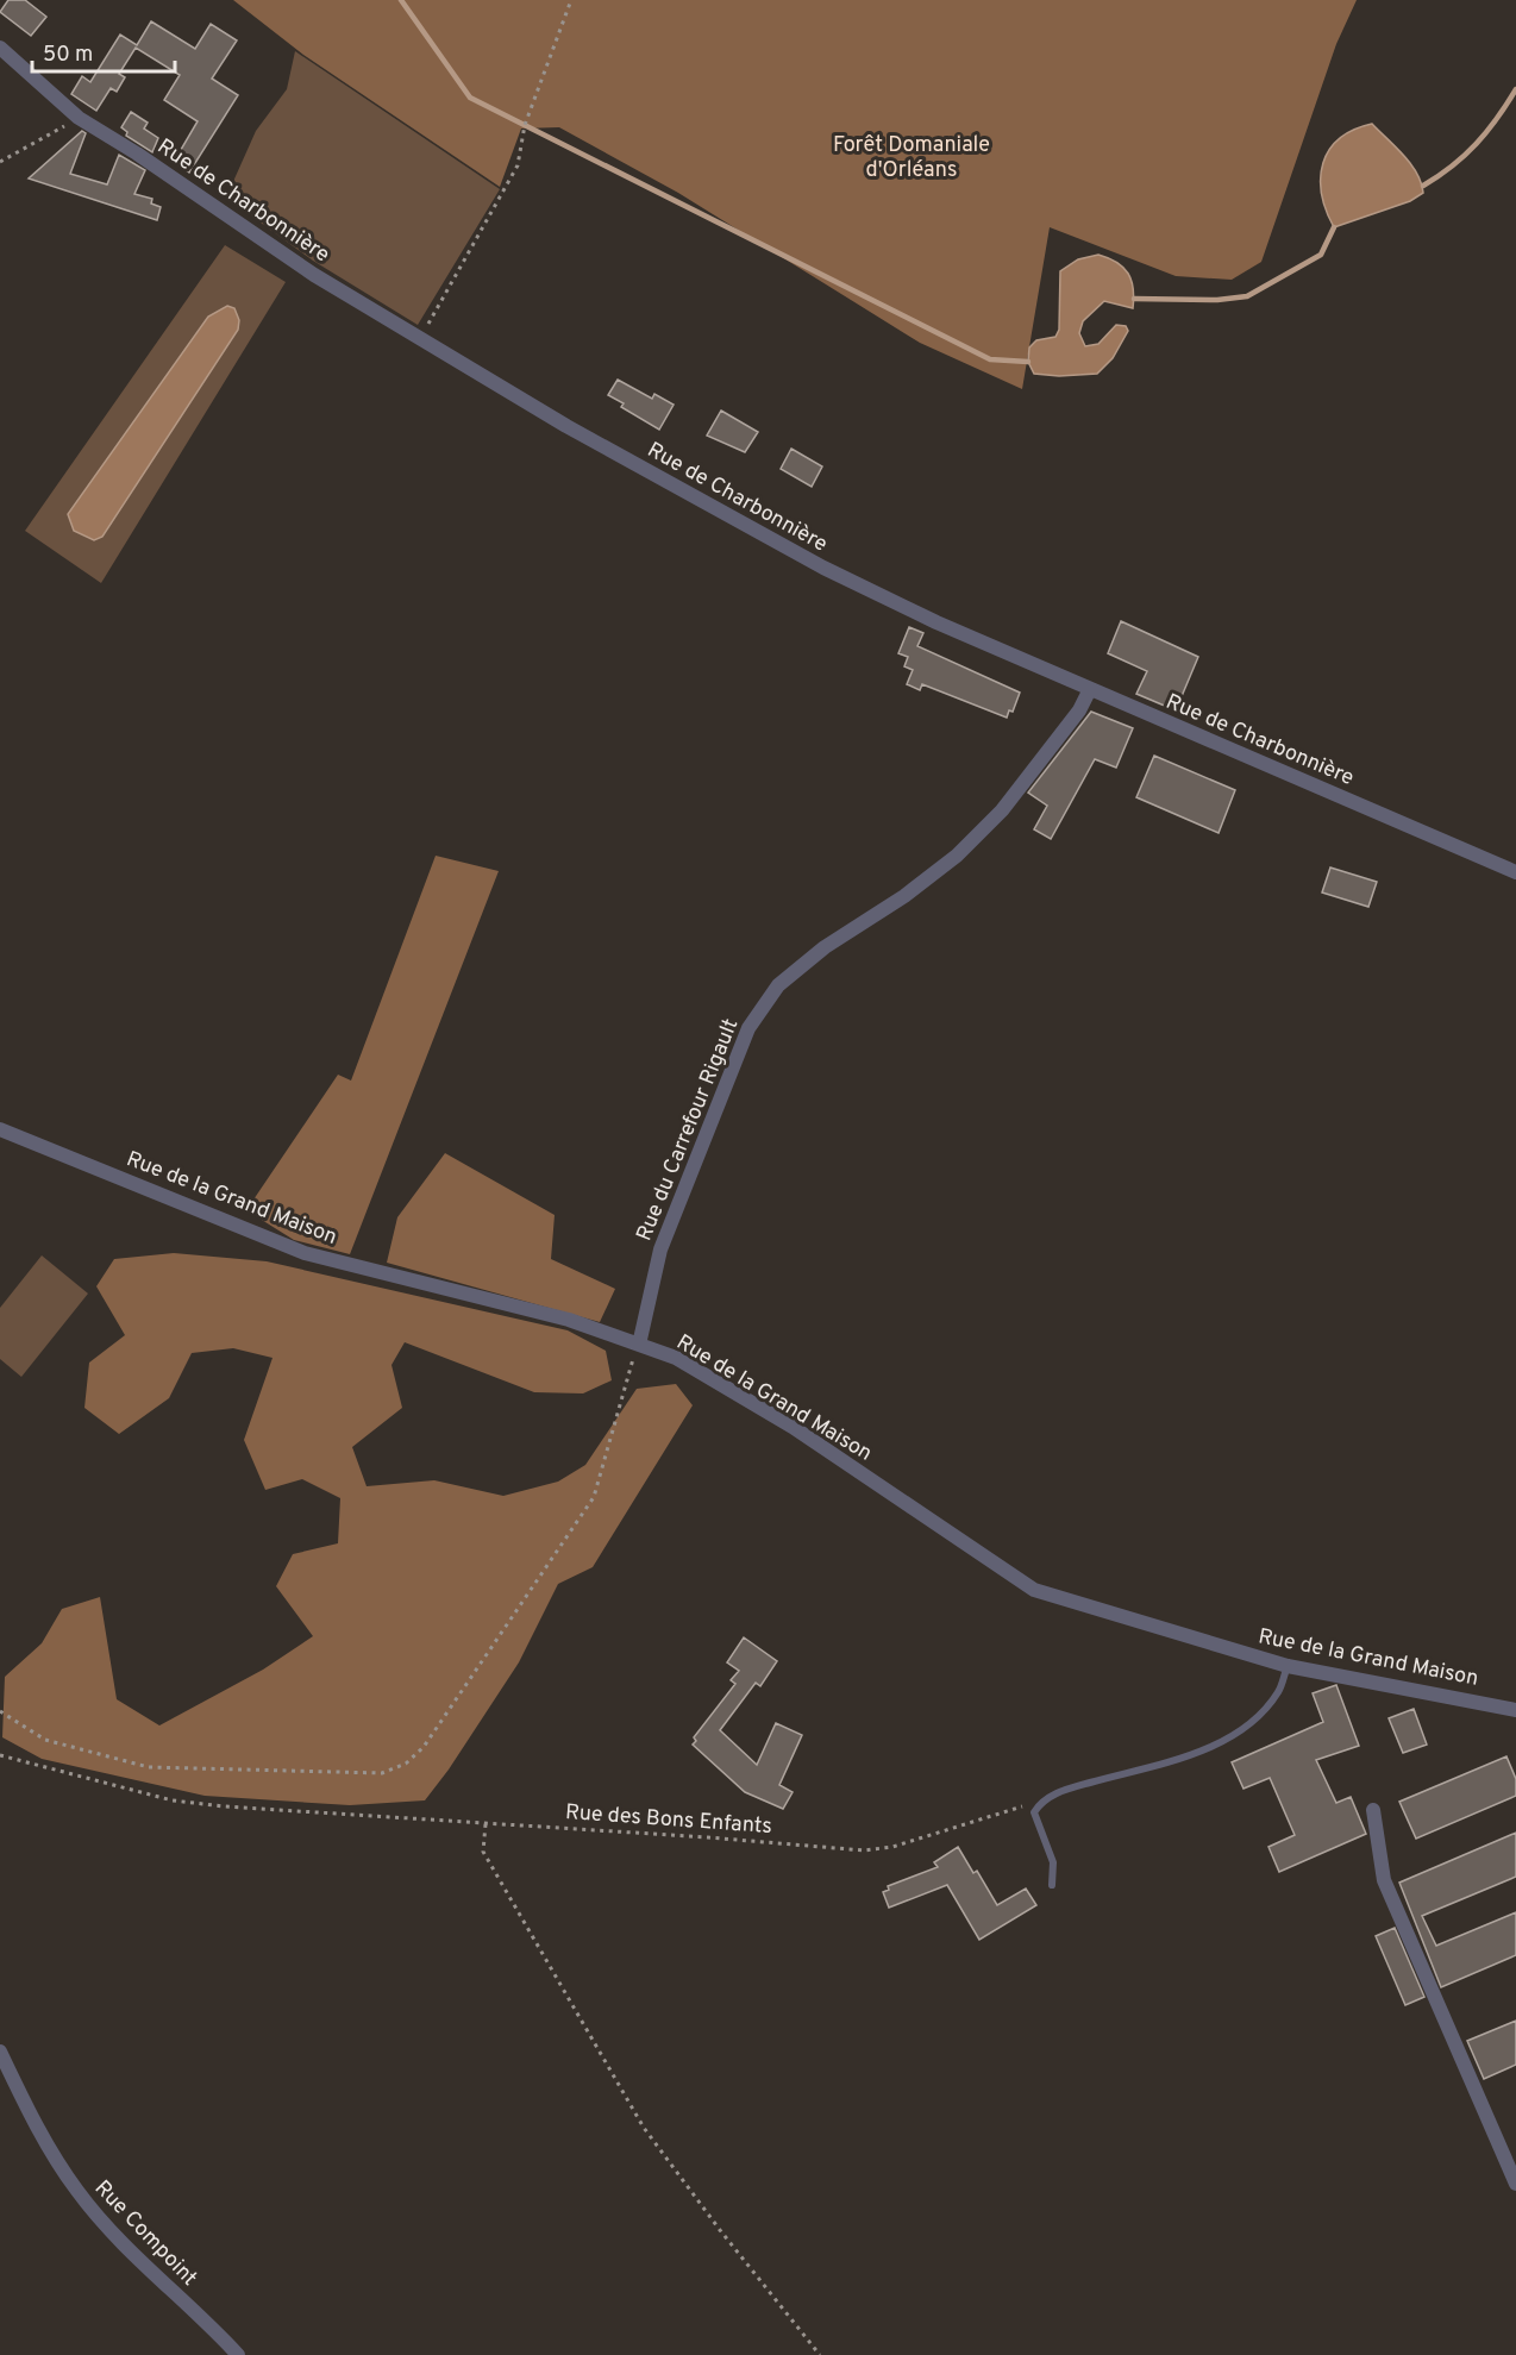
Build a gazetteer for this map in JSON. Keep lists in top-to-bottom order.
{
  "streets": {
    "street": [
      "Rue de Charbonnière",
      "Rue du Carrefour Rigault",
      "Rue de la Grand Maison",
      "Rue Compoint"
    ],
    "path": ["Rue des Bons Enfants"]
  },
  "crossings": [
    ["Rue de Charbonnière", "Rue du Carrefour Rigault"],
    ["Rue du Carrefour Rigault", "Rue de la Grand Maison"]
  ],
  "parks": ["Forêt Domaniale d'Orléans"],
  "scale_bar": "50 m"
}
